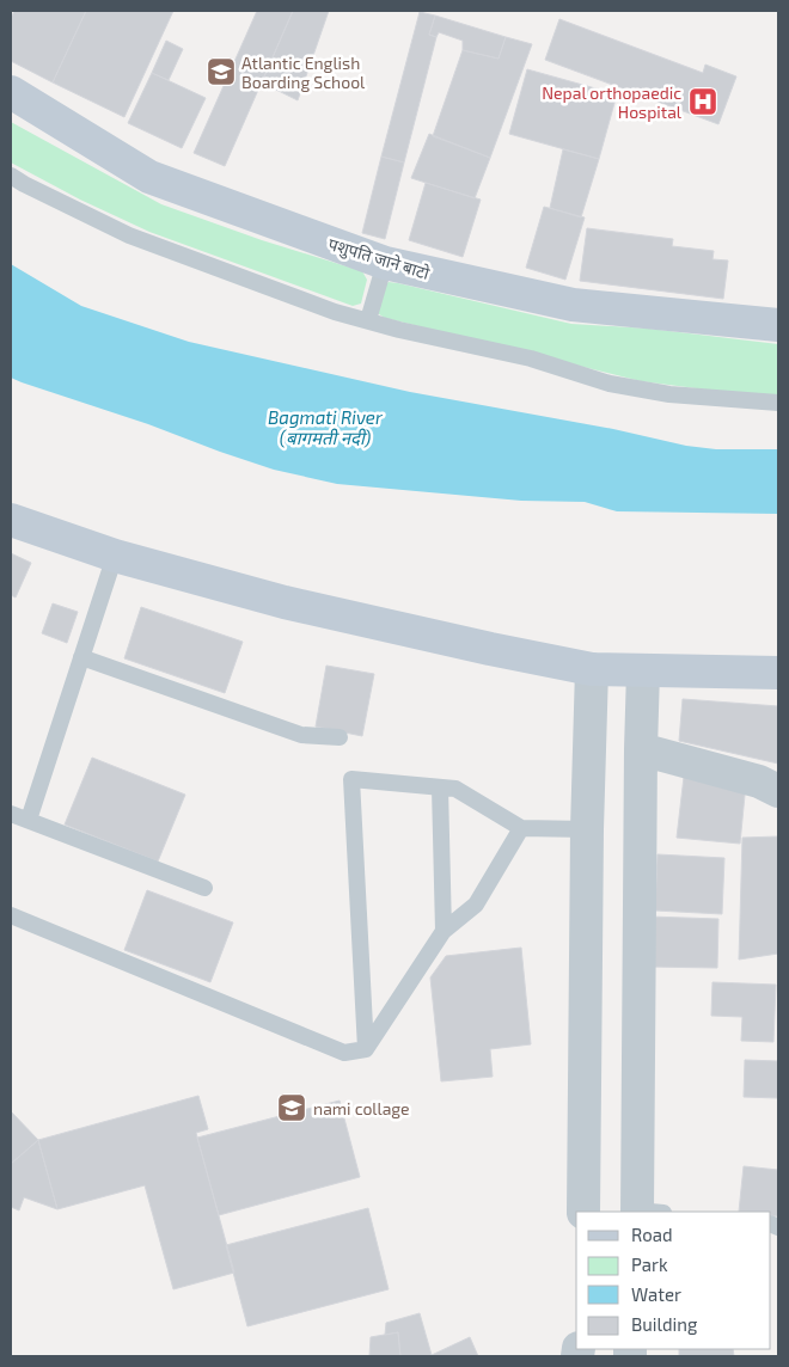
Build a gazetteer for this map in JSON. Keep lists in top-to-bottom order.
{
  "streets": {
    "main road": ["पशुपति जाने बाटो"]
  },
  "water": ["Bagmati River (बागमती नदी)"],
  "places": {
    "school or university": ["Atlantic English Boarding School", "nami collage"],
    "hospital": ["Nepal orthopaedic Hospital"]
  },
  "legend": [
    "Road",
    "Park",
    "Water",
    "Building"
  ]
}
